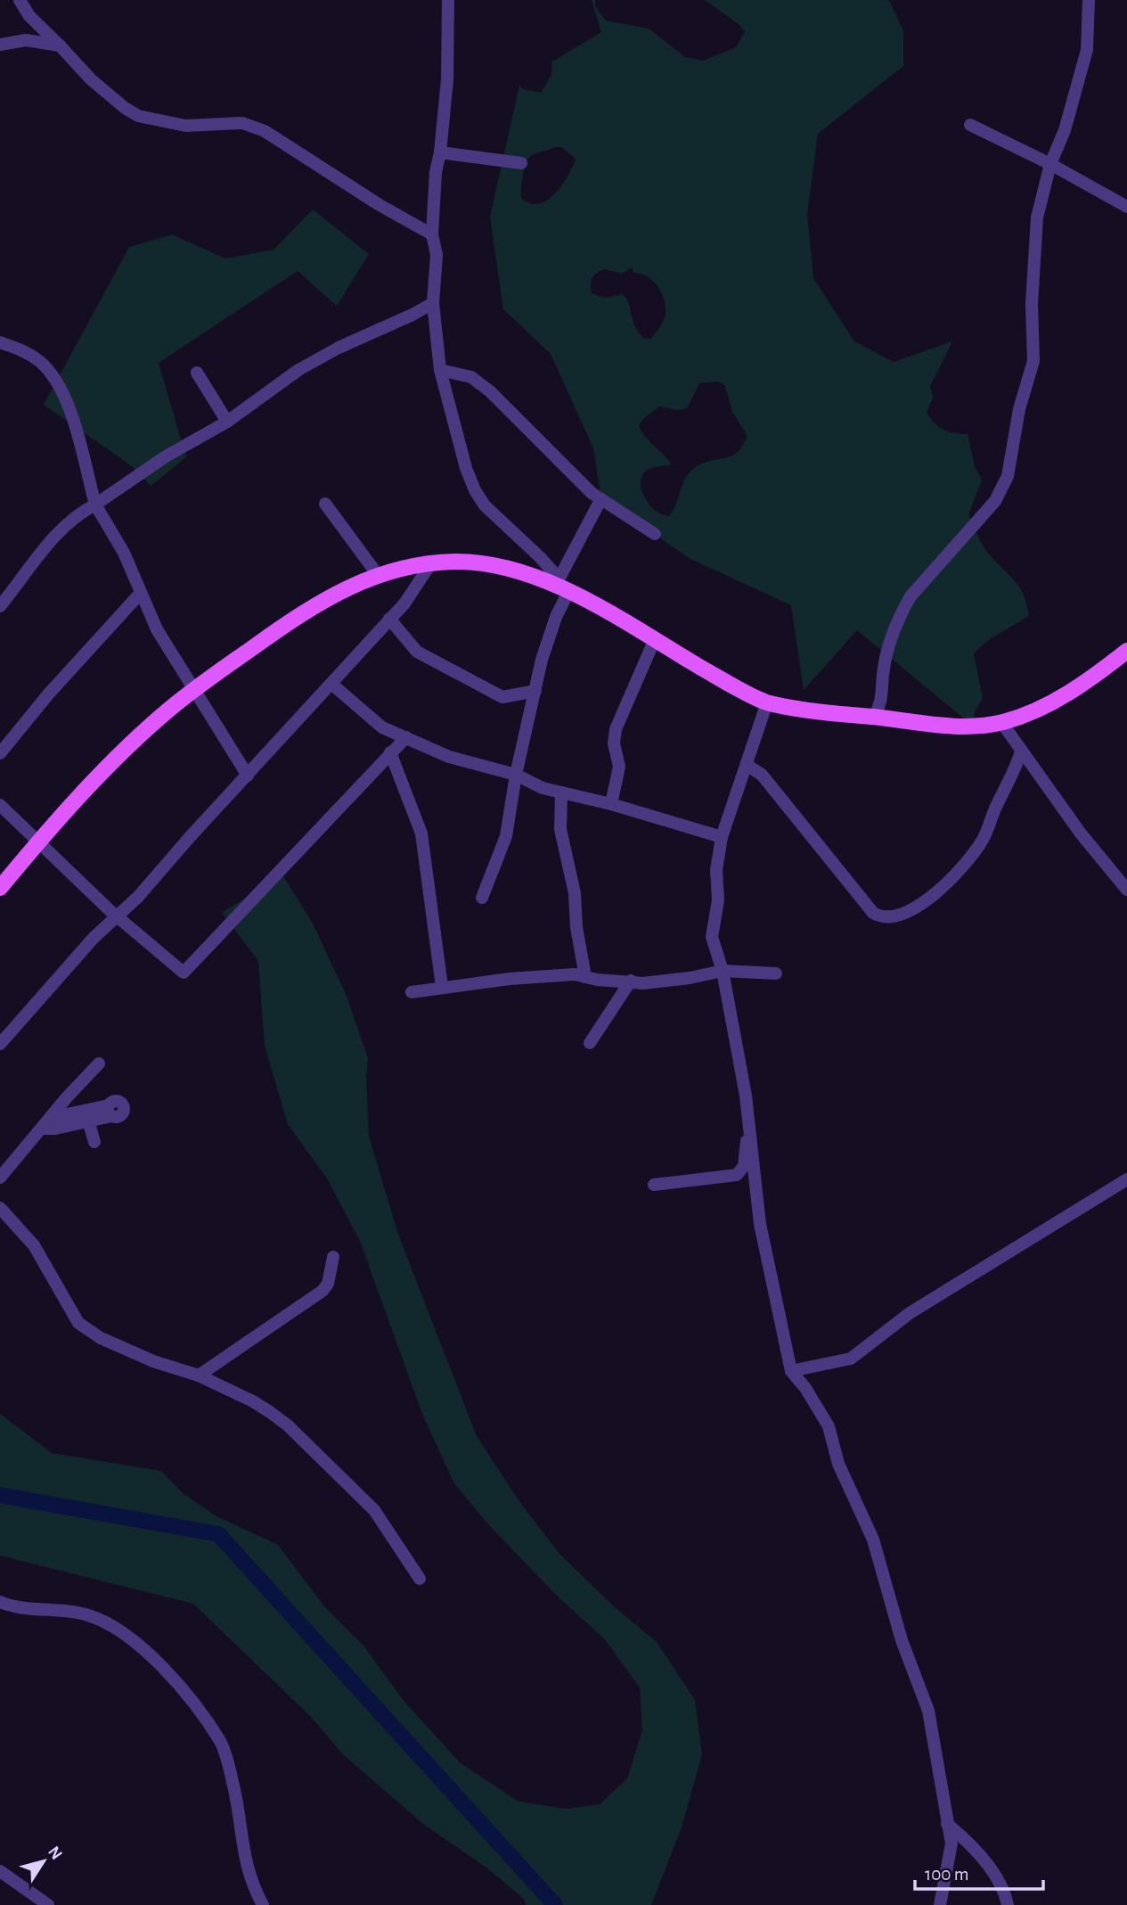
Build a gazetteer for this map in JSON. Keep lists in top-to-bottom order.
{
  "scale_bar": "100 m",
  "north": "top right"
}
